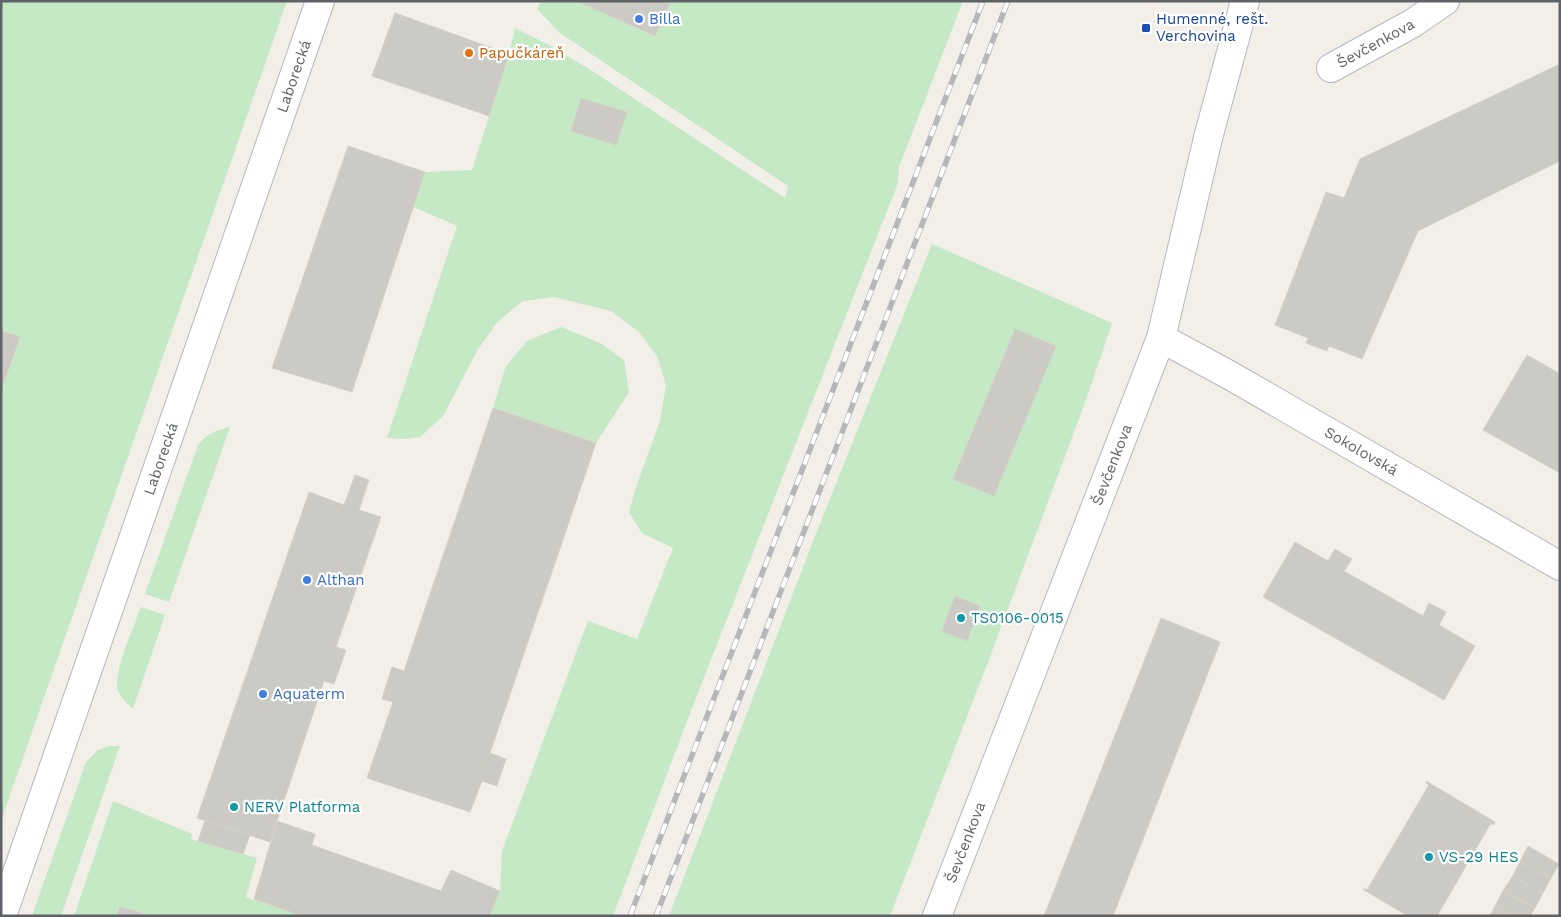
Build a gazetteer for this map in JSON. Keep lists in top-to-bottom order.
{
  "streets": {
    "street": ["Ševčenkova", "Laborecká", "Sokolovská"]
  },
  "crossings": [
    ["Ševčenkova", "Sokolovská"]
  ],
  "places": {
    "other": [
      "Billa",
      "Papučkáreň",
      "Althan",
      "TS0106-0015",
      "Aquaterm",
      "NERV Platforma",
      "VS-29 HES"
    ],
    "transit": ["Humenné, rešt. Verchovina"]
  }
}
